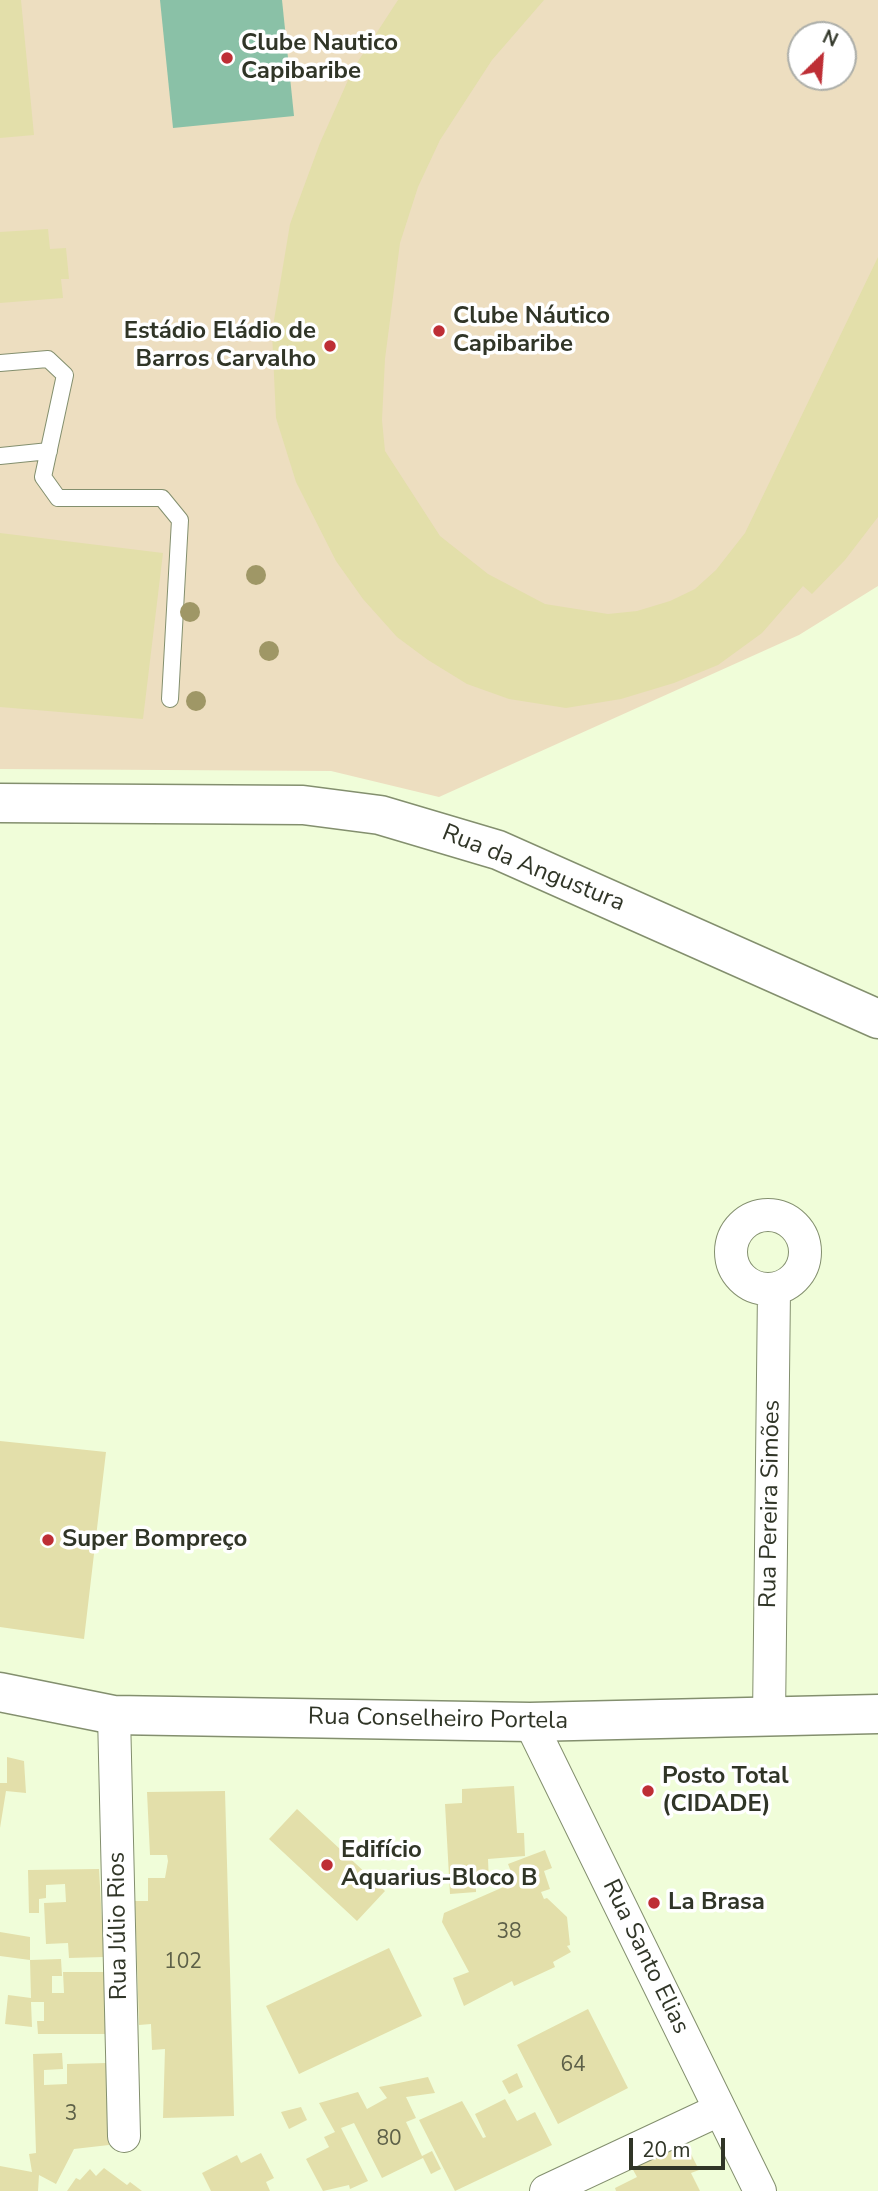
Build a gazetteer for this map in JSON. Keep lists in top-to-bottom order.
{
  "streets": {
    "street": [
      "Rua da Angustura",
      "Rua Pereira Simões",
      "Rua Conselheiro Portela",
      "Rua Júlio Rios",
      "Rua Santo Elias"
    ]
  },
  "crossings": [
    ["Rua Pereira Simões", "Rua Conselheiro Portela"],
    ["Rua Conselheiro Portela", "Rua Júlio Rios"],
    ["Rua Conselheiro Portela", "Rua Santo Elias"]
  ],
  "places": [
    "Clube Nautico Capibaribe",
    "Clube Náutico Capibaribe",
    "Estádio Eládio de Barros Carvalho",
    "Super Bompreço",
    "Posto Total (CIDADE)",
    "Edifício Aquarius-Bloco B",
    "La Brasa"
  ],
  "house_numbers": [
    "38",
    "102",
    "64",
    "3",
    "80"
  ],
  "scale_bar": "20 m",
  "north": "top right"
}
